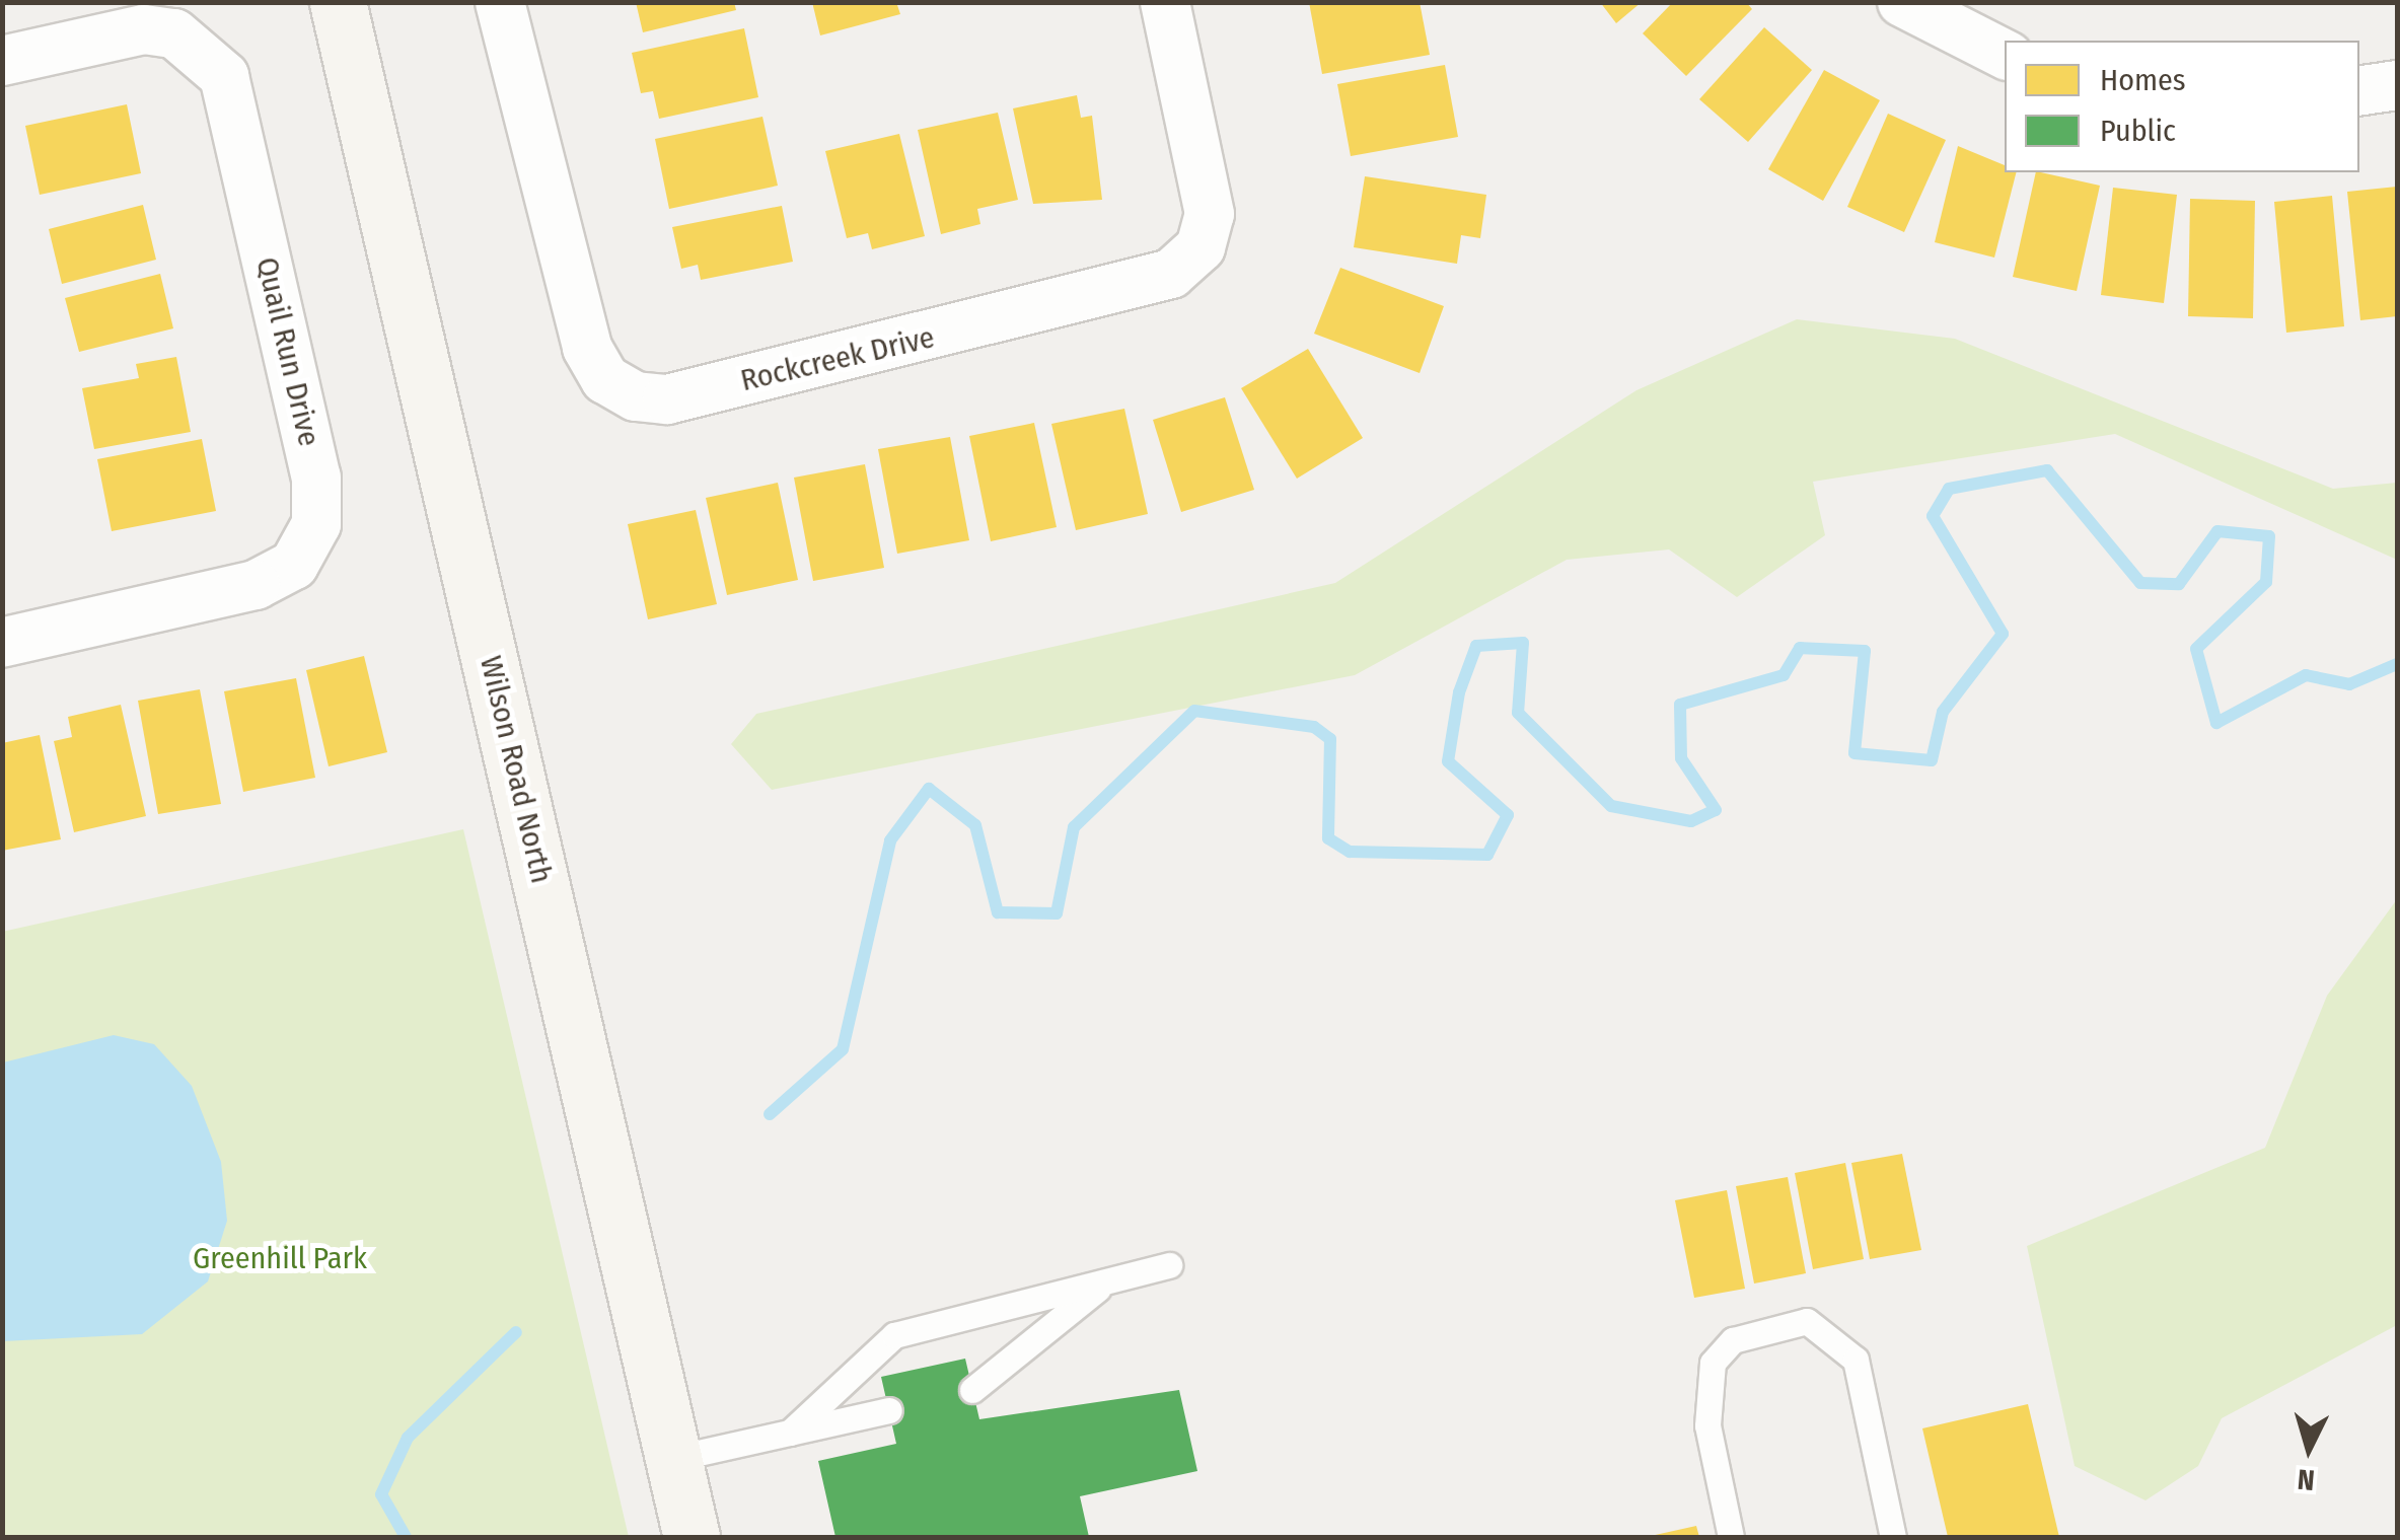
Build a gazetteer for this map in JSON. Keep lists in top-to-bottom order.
{
  "streets": {
    "street": ["Quail Run Drive", "Rockcreek Drive", "Wilson Road North"]
  },
  "parks": ["Greenhill Park"],
  "legend": ["Homes", "Public"],
  "north": "bottom"
}
